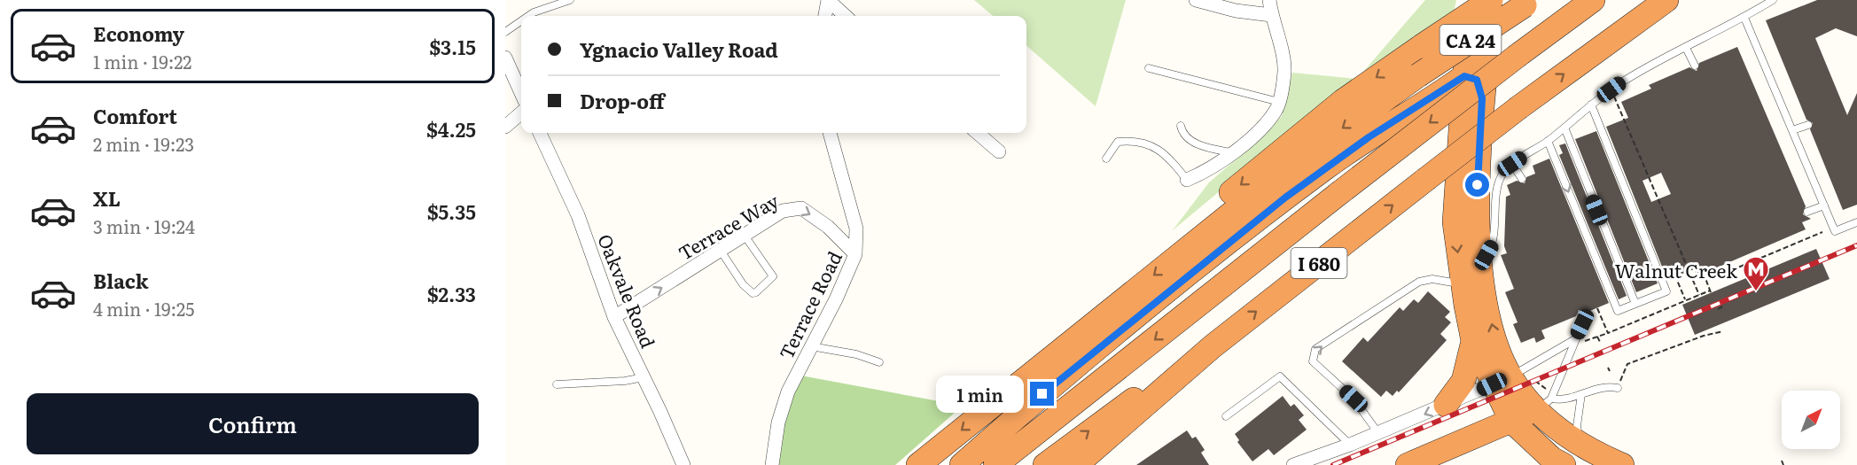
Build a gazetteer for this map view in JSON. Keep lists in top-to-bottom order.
{
  "streets": {
    "highway": ["CA 24", "I 680"],
    "street": ["Terrace Way", "Oakvale Road", "Terrace Road"]
  },
  "crossings": [
    ["Terrace Way", "Oakvale Road"],
    ["Terrace Way", "Terrace Road"]
  ],
  "one_way": ["Terrace Way"],
  "places": {
    "metro station": ["Walnut Creek"]
  },
  "north": "top right",
  "page": {
    "list": [
      {
        "name": "Economy",
        "note": "1 min · 19:22",
        "value": "$3.15"
      },
      {
        "name": "Comfort",
        "note": "2 min · 19:23",
        "value": "$4.25"
      },
      {
        "name": "XL",
        "note": "3 min · 19:24",
        "value": "$5.35"
      },
      {
        "name": "Black",
        "note": "4 min · 19:25",
        "value": "$2.33"
      }
    ],
    "banner": ["Ygnacio Valley Road", "Drop-off"],
    "bubble": "1 min",
    "buttons": "Confirm"
  }
}
